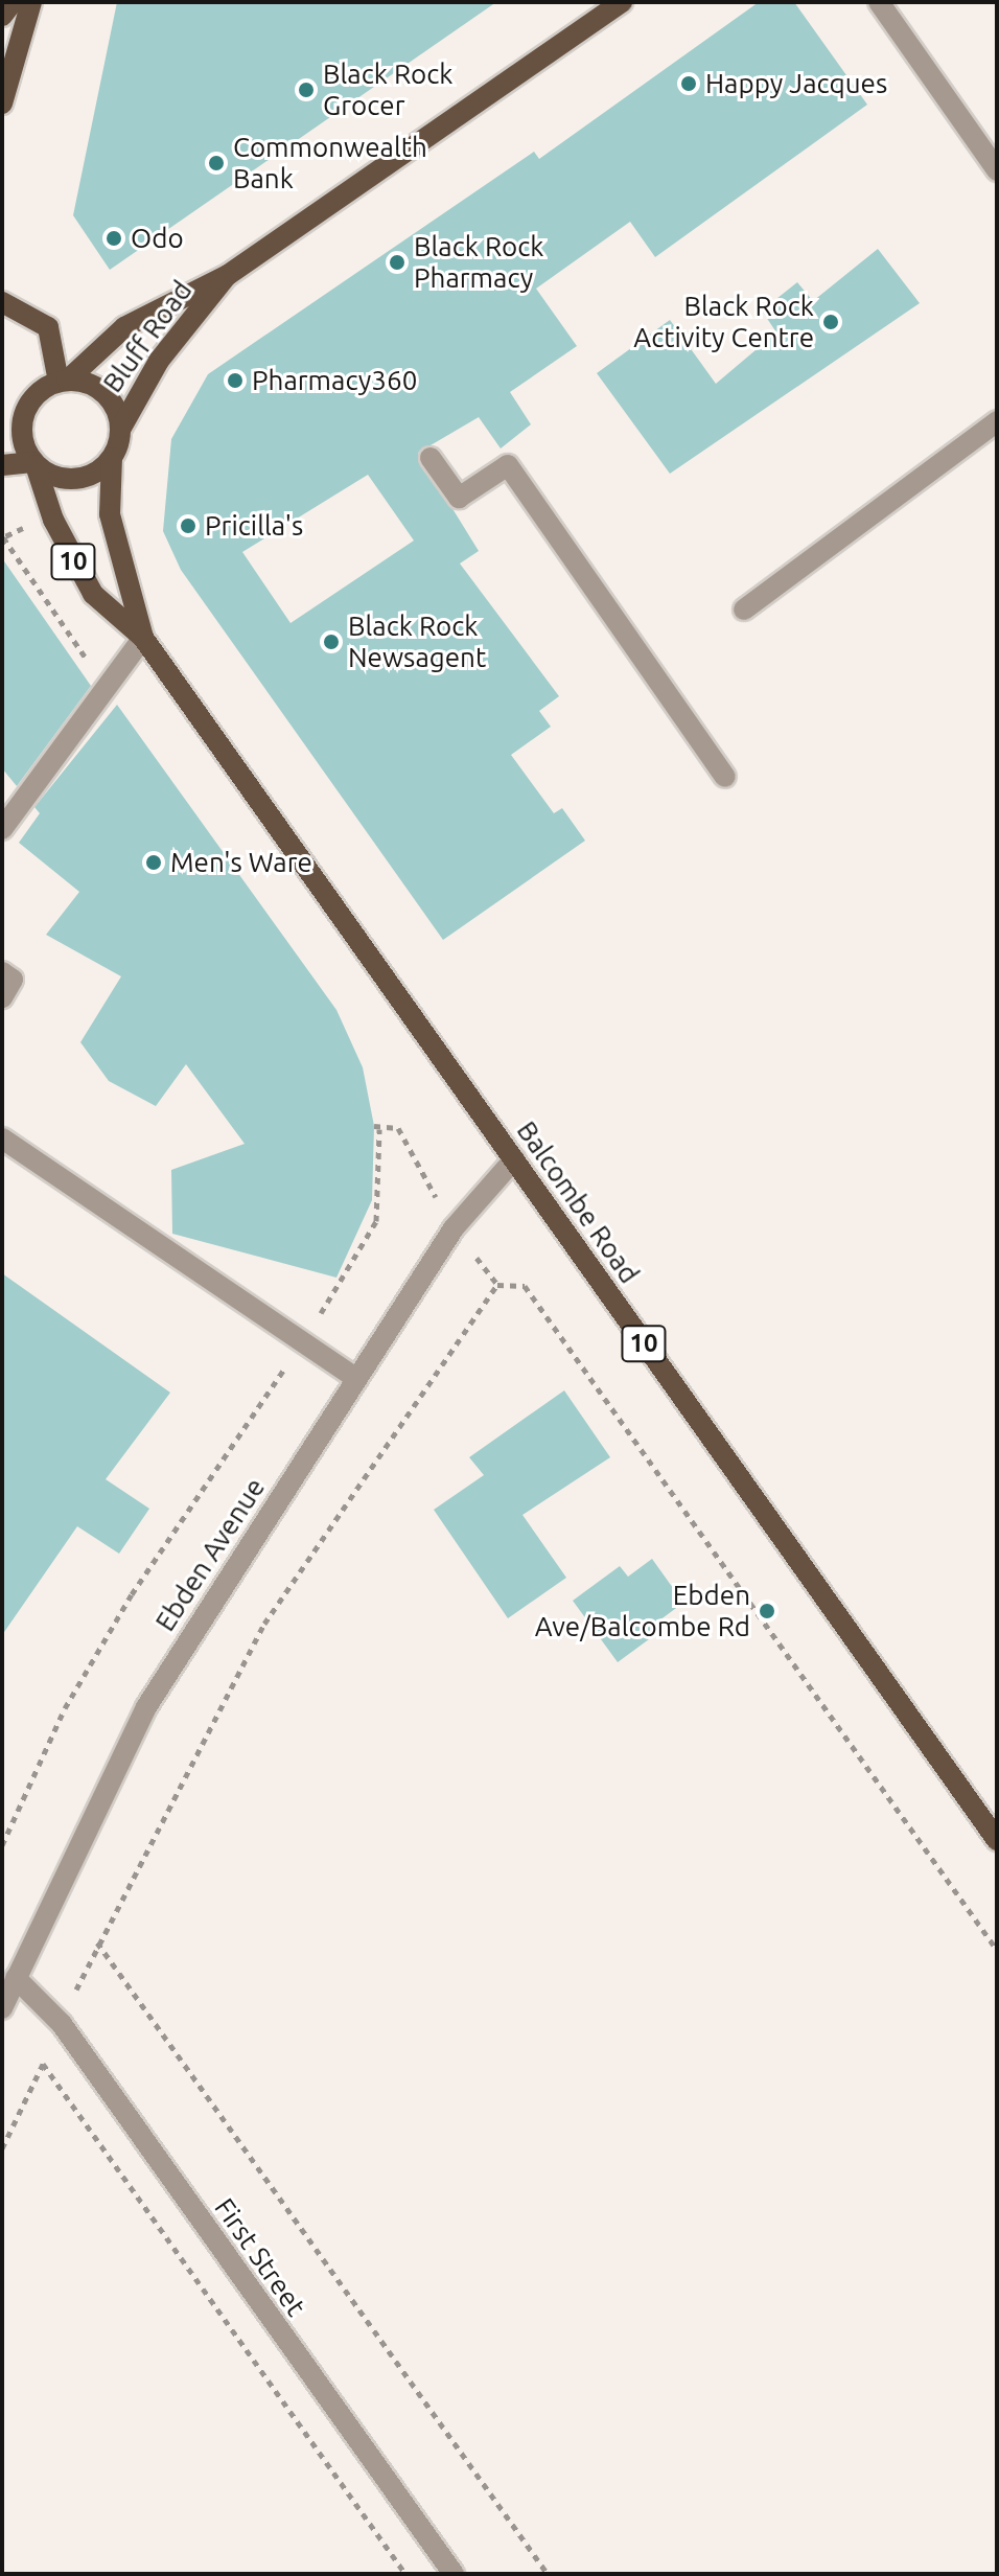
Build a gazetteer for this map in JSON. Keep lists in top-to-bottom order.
{
  "streets": {
    "main road": ["Bluff Road", "10", "Balcombe Road"],
    "street": ["Ebden Avenue", "First Street"]
  },
  "crossings": [
    ["Bluff Road", "Balcombe Road"],
    ["Balcombe Road", "Ebden Avenue"],
    ["Ebden Avenue", "First Street"]
  ],
  "places": [
    "Happy Jacques",
    "Black Rock Grocer",
    "Commonwealth Bank",
    "Odo",
    "Black Rock Pharmacy",
    "Black Rock Activity Centre",
    "Pharmacy360",
    "Pricilla's",
    "Black Rock Newsagent",
    "Men's Ware",
    "Ebden Ave/Balcombe Rd"
  ]
}
